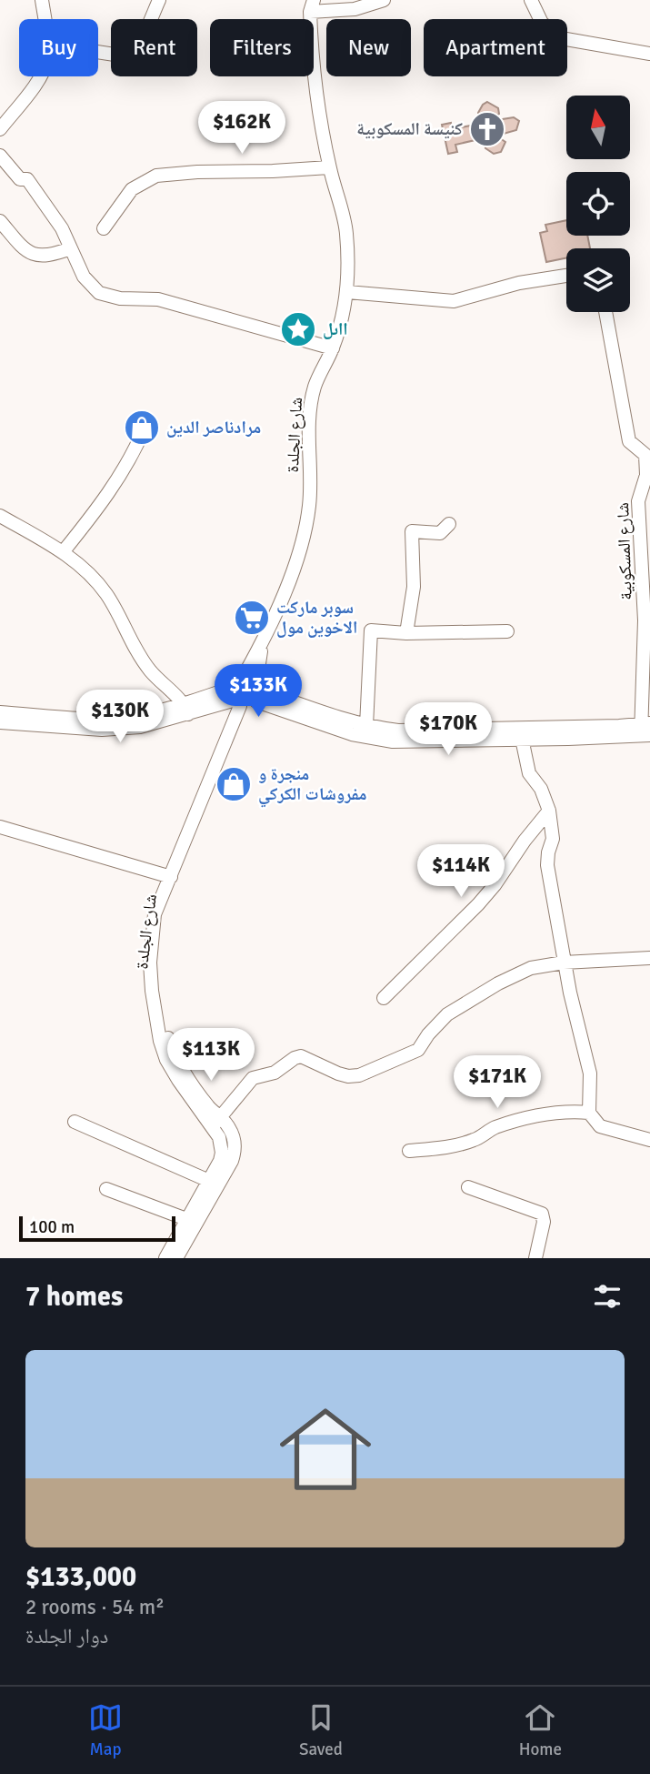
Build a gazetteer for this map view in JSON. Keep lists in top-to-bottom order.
{
  "streets": {
    "street": ["شارع الجلدة", "شارع المسكوبية"]
  },
  "places": {
    "church": ["كنيسة المسكوبية"],
    "place": ["ااىل"],
    "shop": ["مرادناصر الدين", "منجرة و مفروشات الكركي"],
    "supermarket": ["سوبر ماركت الاخوين مول"]
  },
  "scale_bar": "100 m",
  "north": "top",
  "page": {
    "chip": [
      "Buy",
      "Rent",
      "Filters",
      "New",
      "Apartment"
    ],
    "price": [
      "$162K",
      "$133K",
      "$130K",
      "$170K",
      "$114K",
      "$113K",
      "$171K"
    ],
    "scale": "100 m",
    "heading": "7 homes",
    "list": [
      {
        "name": "$133,000",
        "note": "2 rooms · 54 m² · دوار الجلدة"
      }
    ],
    "tabs": ["Map", "Saved", "Home"]
  }
}
